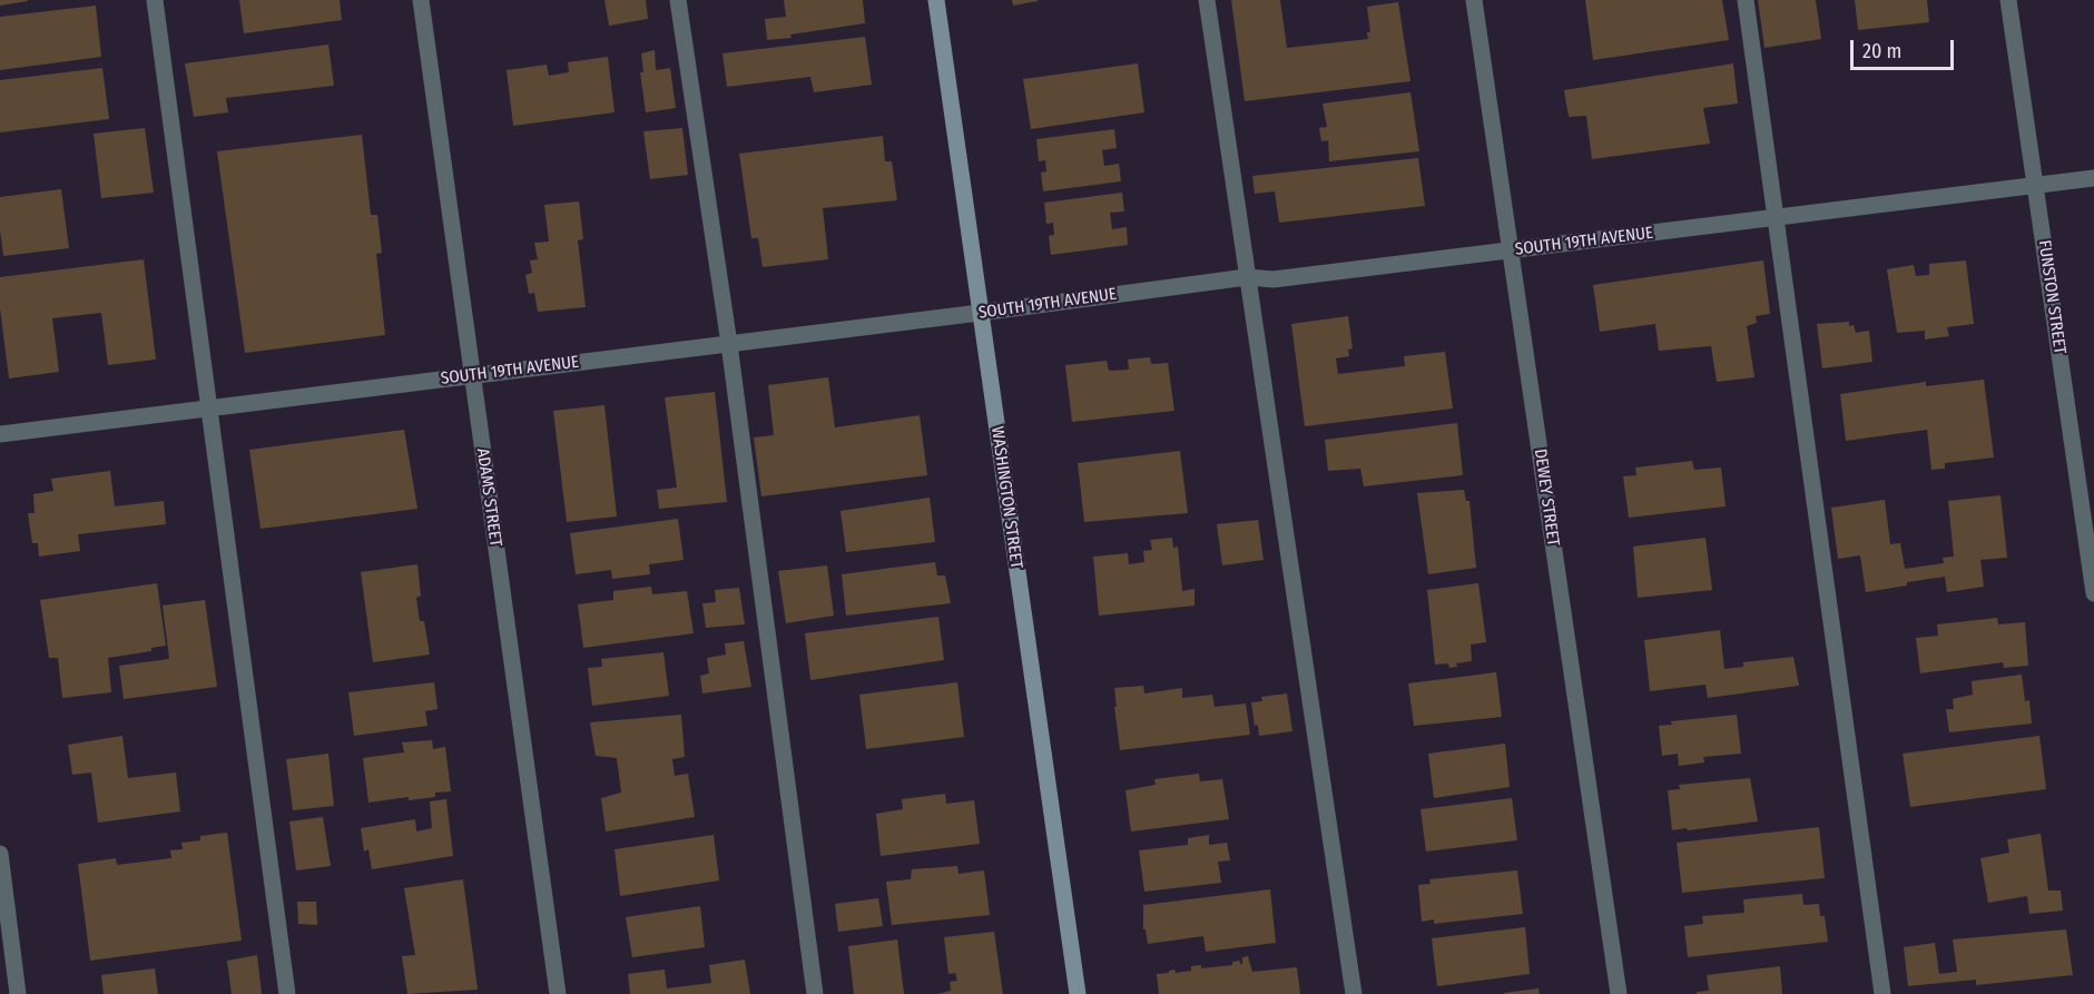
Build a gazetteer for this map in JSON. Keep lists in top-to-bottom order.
{
  "streets": {
    "street": [
      "SOUTH 19TH AVENUE",
      "FUNSTON STREET",
      "ADAMS STREET",
      "WASHINGTON STREET",
      "DEWEY STREET"
    ]
  },
  "crossings": [
    ["SOUTH 19TH AVENUE", "FUNSTON STREET"],
    ["SOUTH 19TH AVENUE", "ADAMS STREET"],
    ["SOUTH 19TH AVENUE", "WASHINGTON STREET"],
    ["SOUTH 19TH AVENUE", "DEWEY STREET"]
  ],
  "scale_bar": "20 m"
}
